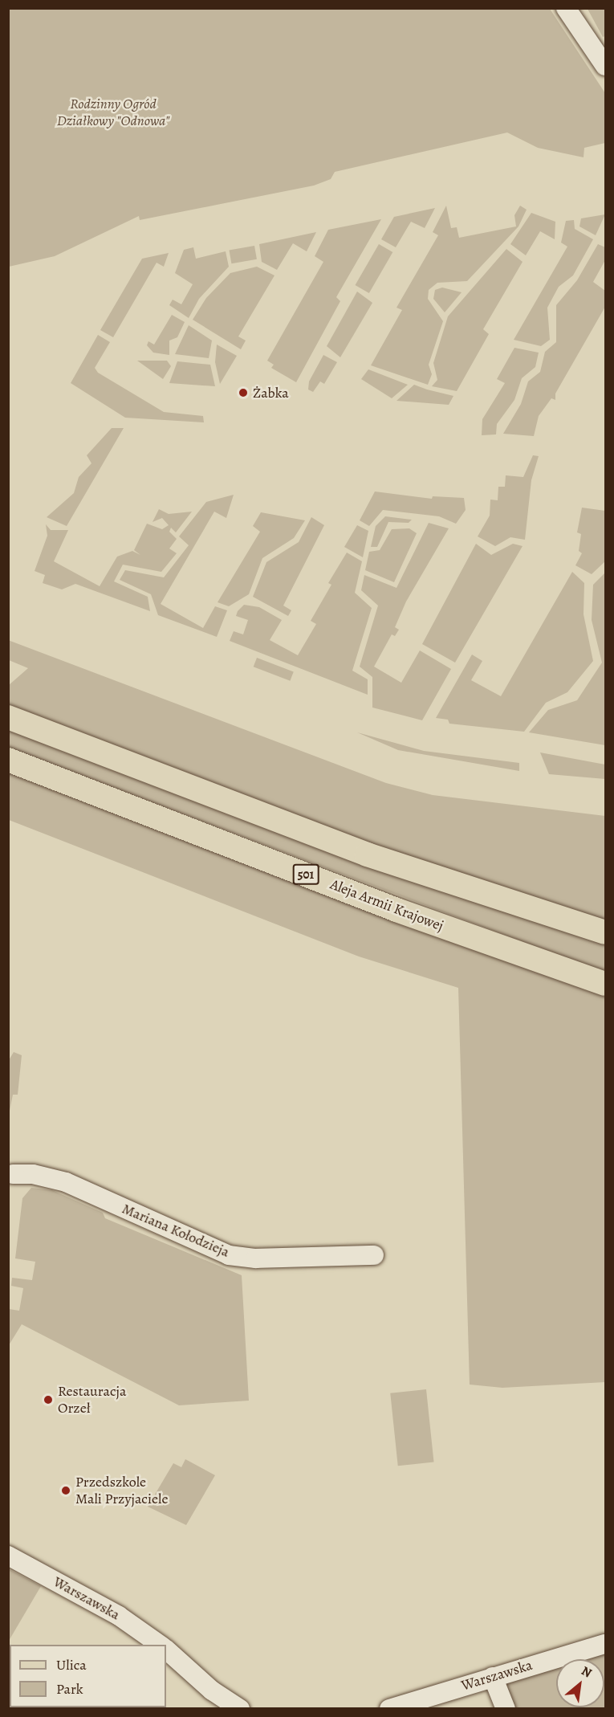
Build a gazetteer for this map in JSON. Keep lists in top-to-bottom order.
{
  "streets": {
    "main road": ["501", "Aleja Armii Krajowej"],
    "street": ["Mariana Kołodzieja", "Warszawska"]
  },
  "parks": ["Rodzinny Ogród Działkowy \"Odnowa\""],
  "places": ["Żabka", "Restauracja Orzeł", "Przedszkole Mali Przyjaciele"],
  "legend": ["Ulica", "Park"],
  "north": "top right"
}
